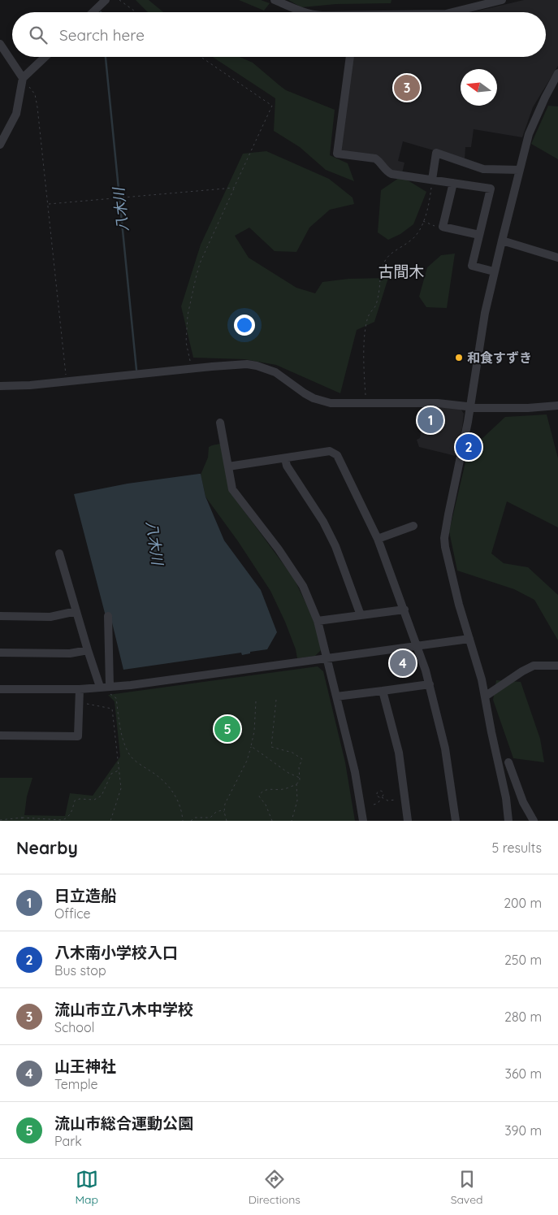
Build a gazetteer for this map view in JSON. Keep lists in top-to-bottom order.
{
  "districts": ["古間木"],
  "water": ["八木川"],
  "places": ["和食すずき"],
  "north": "left",
  "page": {
    "search": "Search here",
    "pins": [
      "3",
      "1",
      "2",
      "4",
      "5"
    ],
    "heading": ["Nearby", "5 results"],
    "list": [
      {
        "mark": "1",
        "name": "日立造船",
        "note": "Office",
        "value": "200 m"
      },
      {
        "mark": "2",
        "name": "八木南小学校入口",
        "note": "Bus stop",
        "value": "250 m"
      },
      {
        "mark": "3",
        "name": "流山市立八木中学校",
        "note": "School",
        "value": "280 m"
      },
      {
        "mark": "4",
        "name": "山王神社",
        "note": "Temple",
        "value": "360 m"
      },
      {
        "mark": "5",
        "name": "流山市総合運動公園",
        "note": "Park",
        "value": "390 m"
      }
    ],
    "nav": ["Map", "Directions", "Saved"]
  }
}
